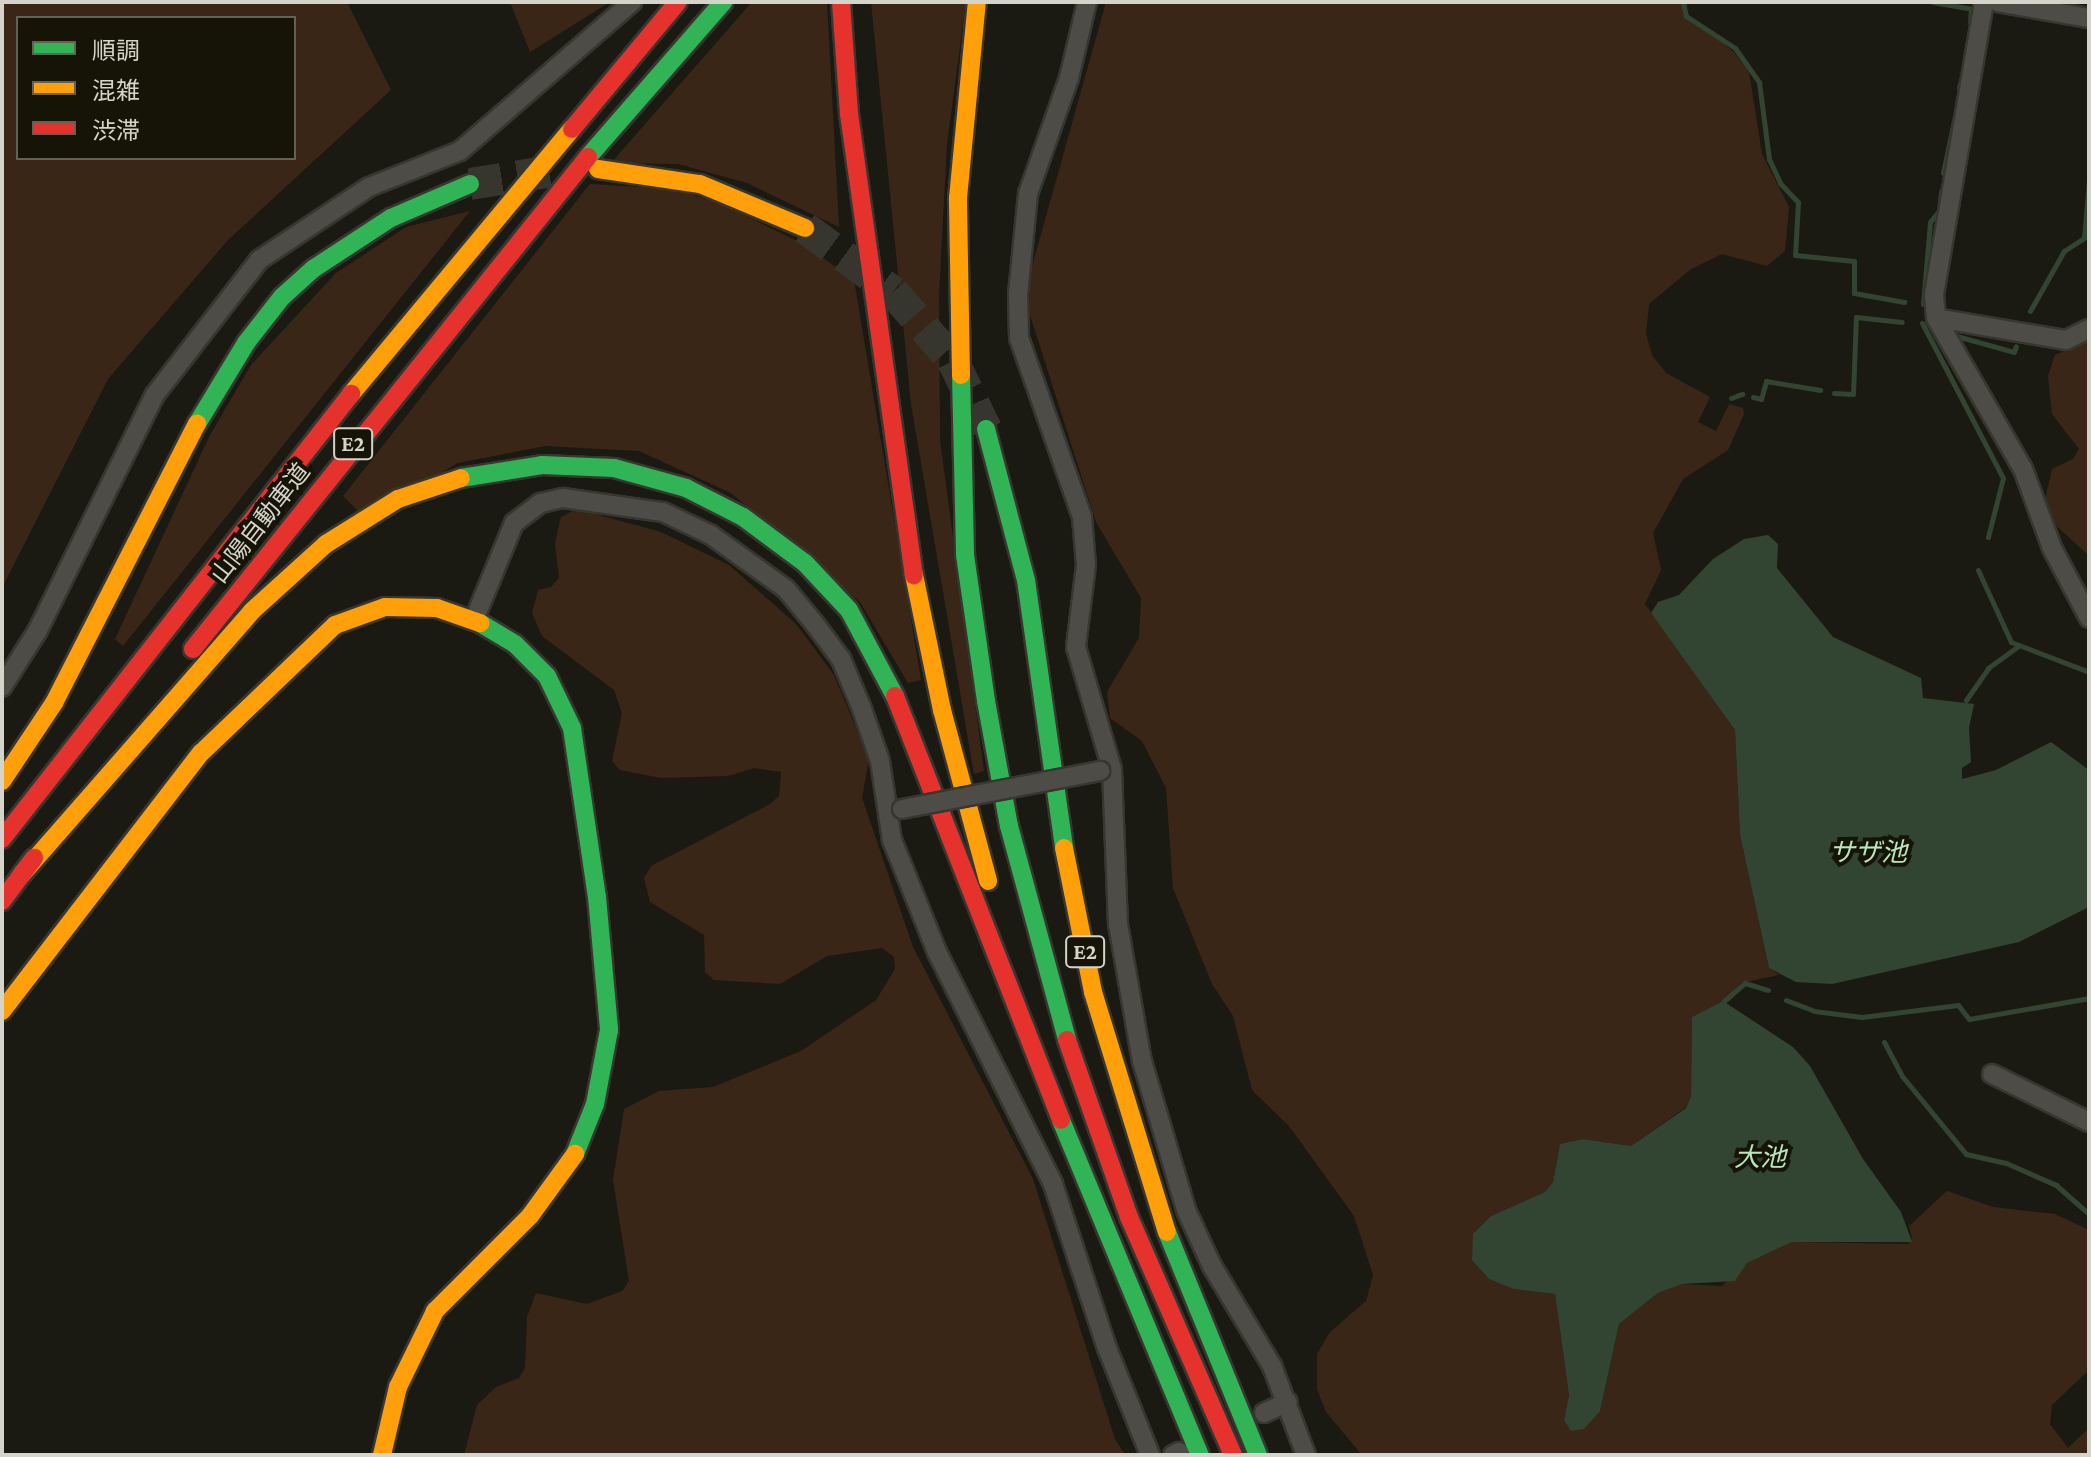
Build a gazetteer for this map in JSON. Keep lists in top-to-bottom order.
{
  "streets": {
    "main road": ["E2", "山陽自動車道"]
  },
  "water": ["サザ池", "大池"],
  "legend": ["順調", "混雑", "渋滞"]
}
